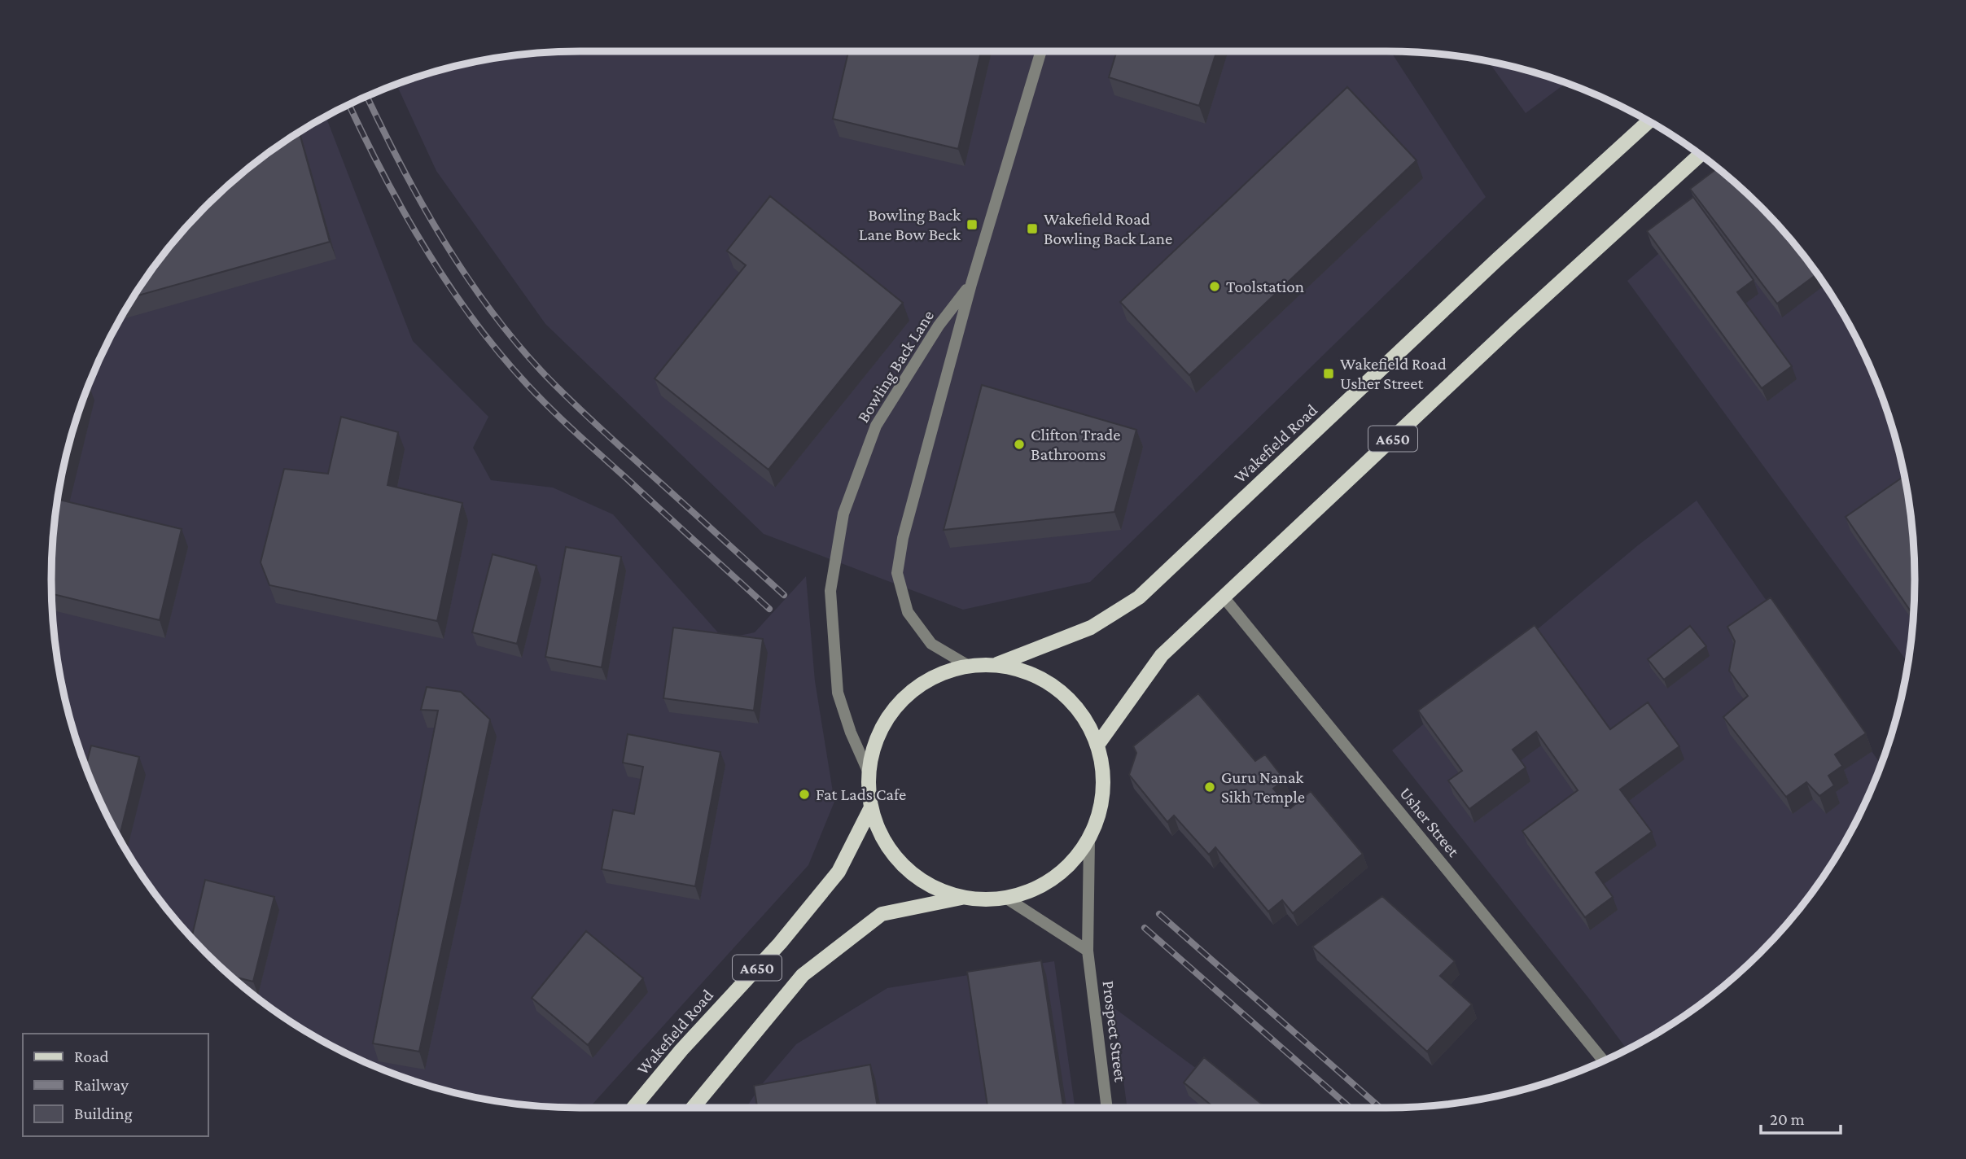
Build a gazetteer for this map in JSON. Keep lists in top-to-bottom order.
{
  "streets": {
    "main road": ["A650", "Wakefield Road"],
    "street": ["Bowling Back Lane", "Usher Street", "Prospect Street"]
  },
  "crossings": [
    ["Bowling Back Lane", "A650"],
    ["A650", "Wakefield Road"],
    ["A650", "Usher Street"],
    ["A650", "Prospect Street"]
  ],
  "places": {
    "transit": ["Bowling Back Lane Bow Beck", "Wakefield Road Bowling Back Lane", "Wakefield Road Usher Street"],
    "other": [
      "Toolstation",
      "Clifton Trade Bathrooms",
      "Guru Nanak Sikh Temple",
      "Fat Lads Cafe"
    ]
  },
  "legend": ["Road", "Railway", "Building"],
  "scale_bar": "20 m"
}
